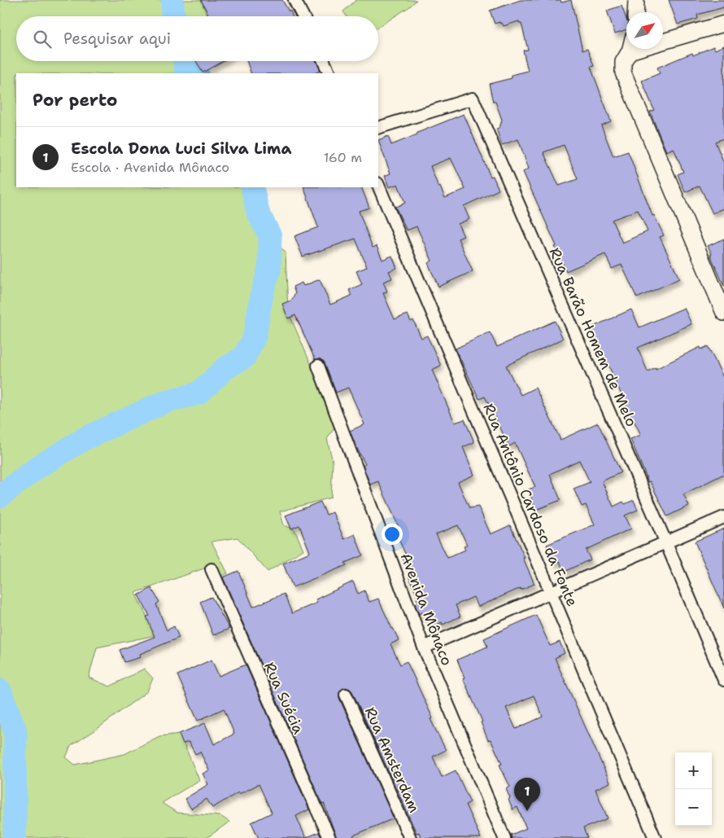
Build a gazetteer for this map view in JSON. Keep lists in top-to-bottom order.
{
  "streets": {
    "street": [
      "Rua Barão Homem de Melo",
      "Rua Antônio Cardoso da Fonte",
      "Avenida Mônaco",
      "Rua Suécia",
      "Rua Amsterdam"
    ]
  },
  "north": "top right",
  "page": {
    "search": "Pesquisar aqui",
    "heading": "Por perto",
    "list": [
      {
        "mark": "1",
        "name": "Escola Dona Luci Silva Lima",
        "note": "Escola · Avenida Mônaco",
        "value": "160 m"
      }
    ],
    "map_buttons": ["+", "−"],
    "pins": "1"
  }
}
